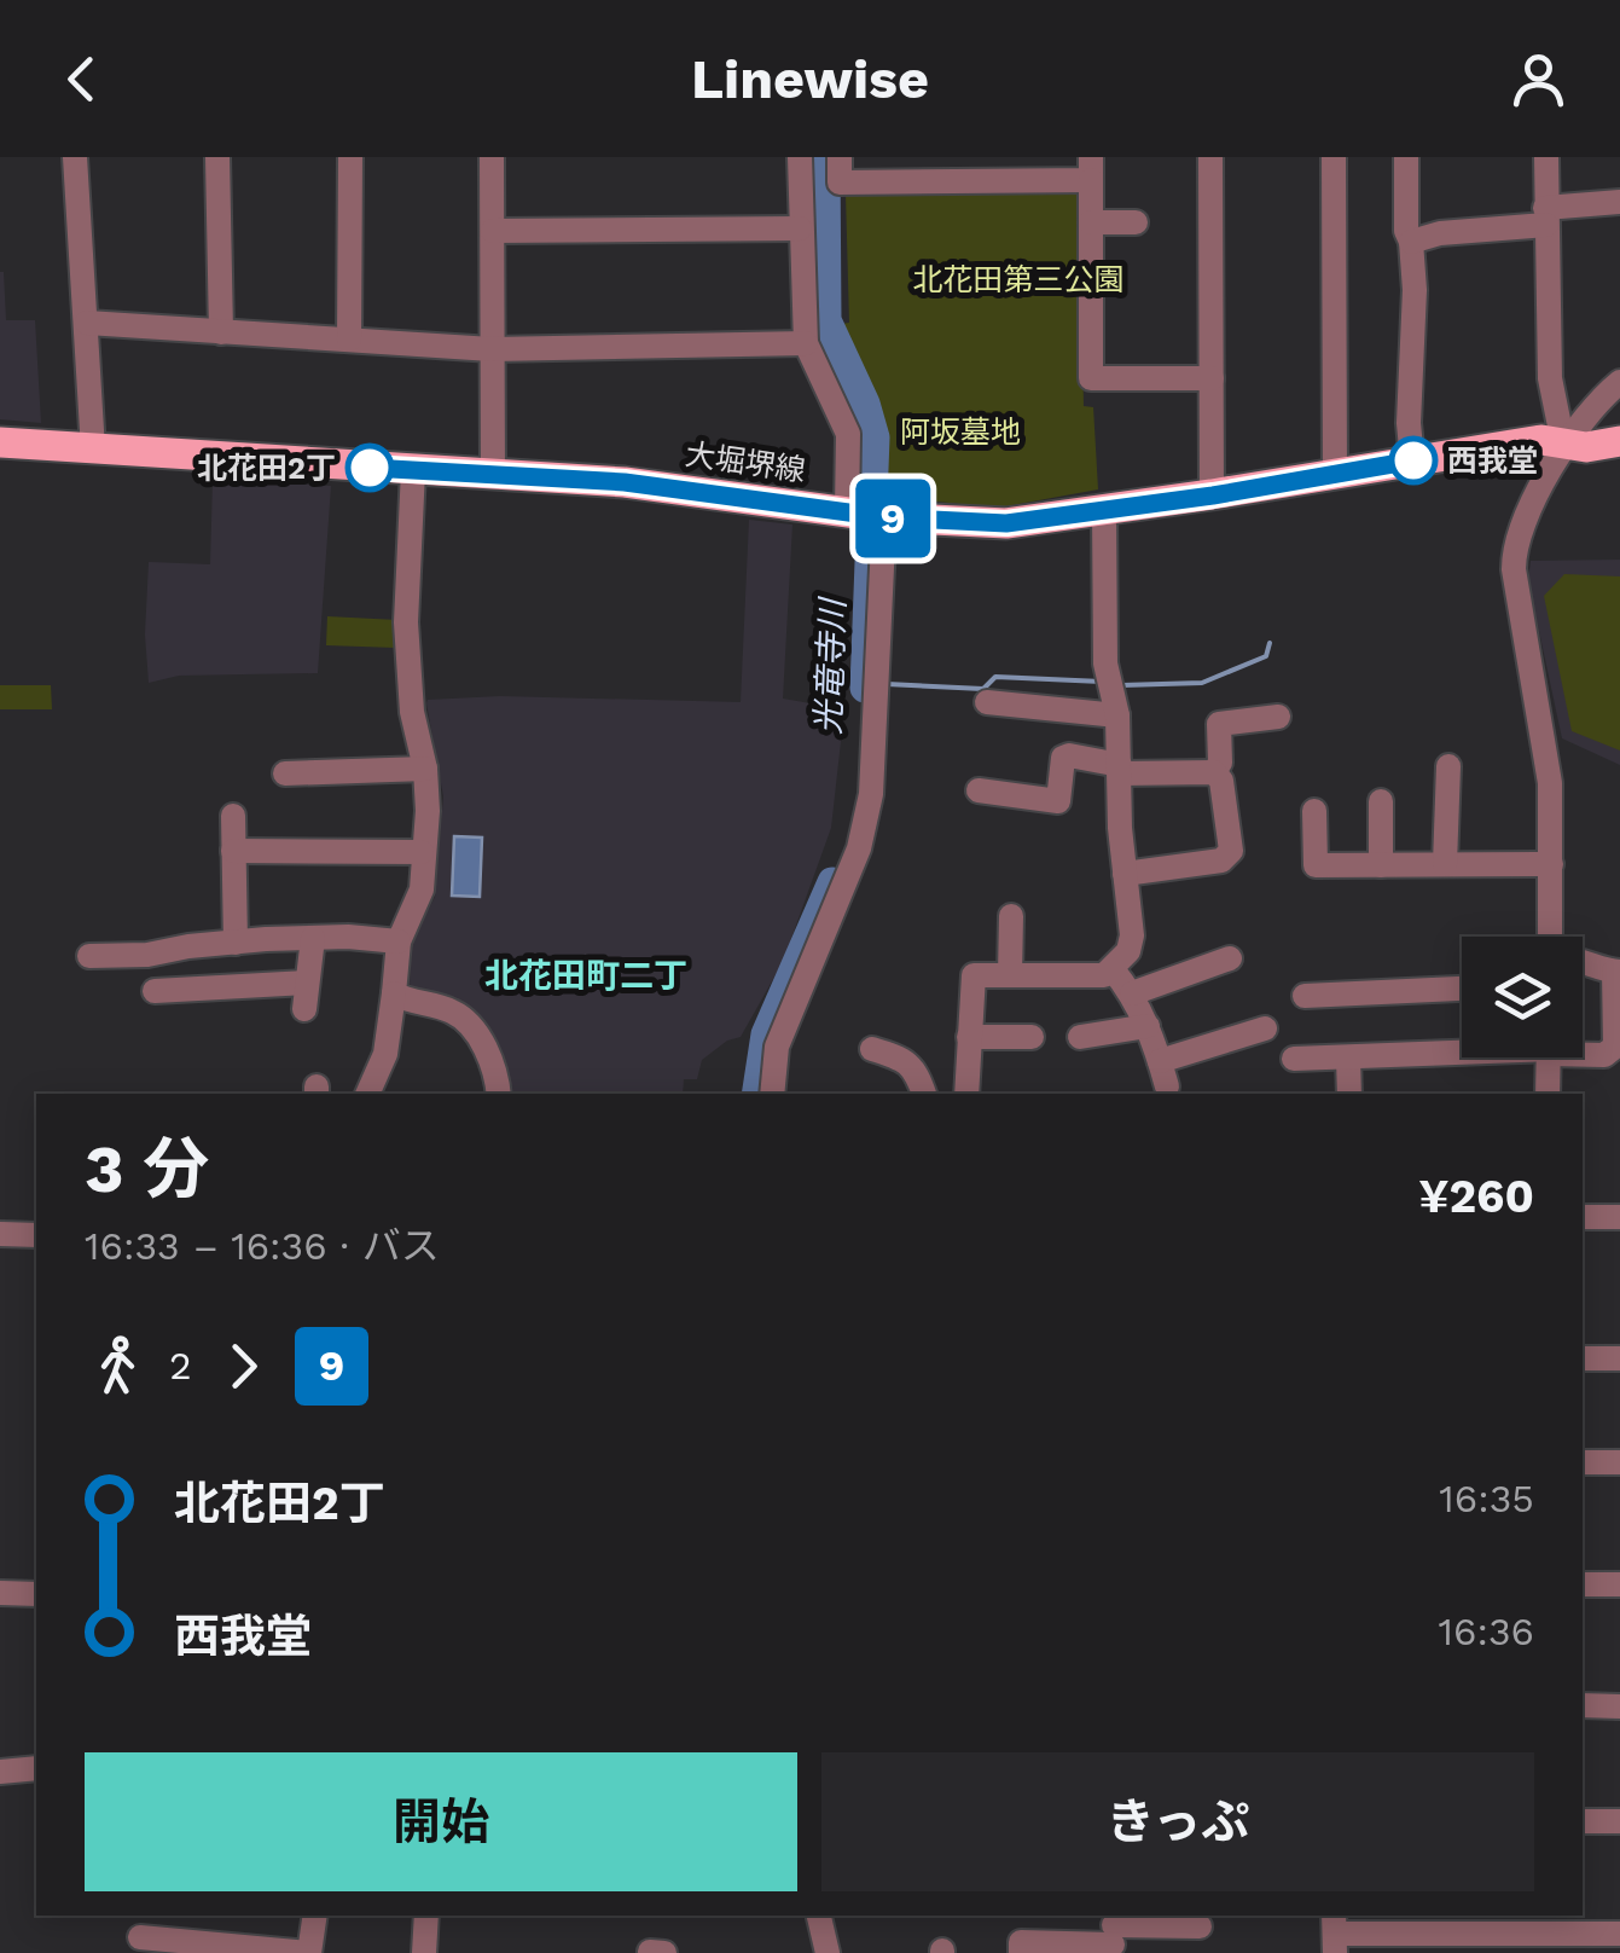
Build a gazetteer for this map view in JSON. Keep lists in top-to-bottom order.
{
  "streets": {
    "main road": ["大堀堺線"]
  },
  "districts": ["北花田町二丁"],
  "water": ["光竜寺川"],
  "parks": ["北花田第三公園", "阿坂墓地"],
  "places": ["西我堂", "北花田2丁"],
  "lines": ["bus line 9"],
  "page": {
    "header": "Linewise",
    "on_map": "9",
    "heading": ["3 分", "16:33 – 16:36 · バス", "¥260"],
    "legs": ["2", "9"],
    "list": [
      {
        "name": "北花田2丁",
        "value": "16:35"
      },
      {
        "name": "西我堂",
        "value": "16:36"
      }
    ],
    "buttons": ["開始", "きっぷ"]
  }
}
